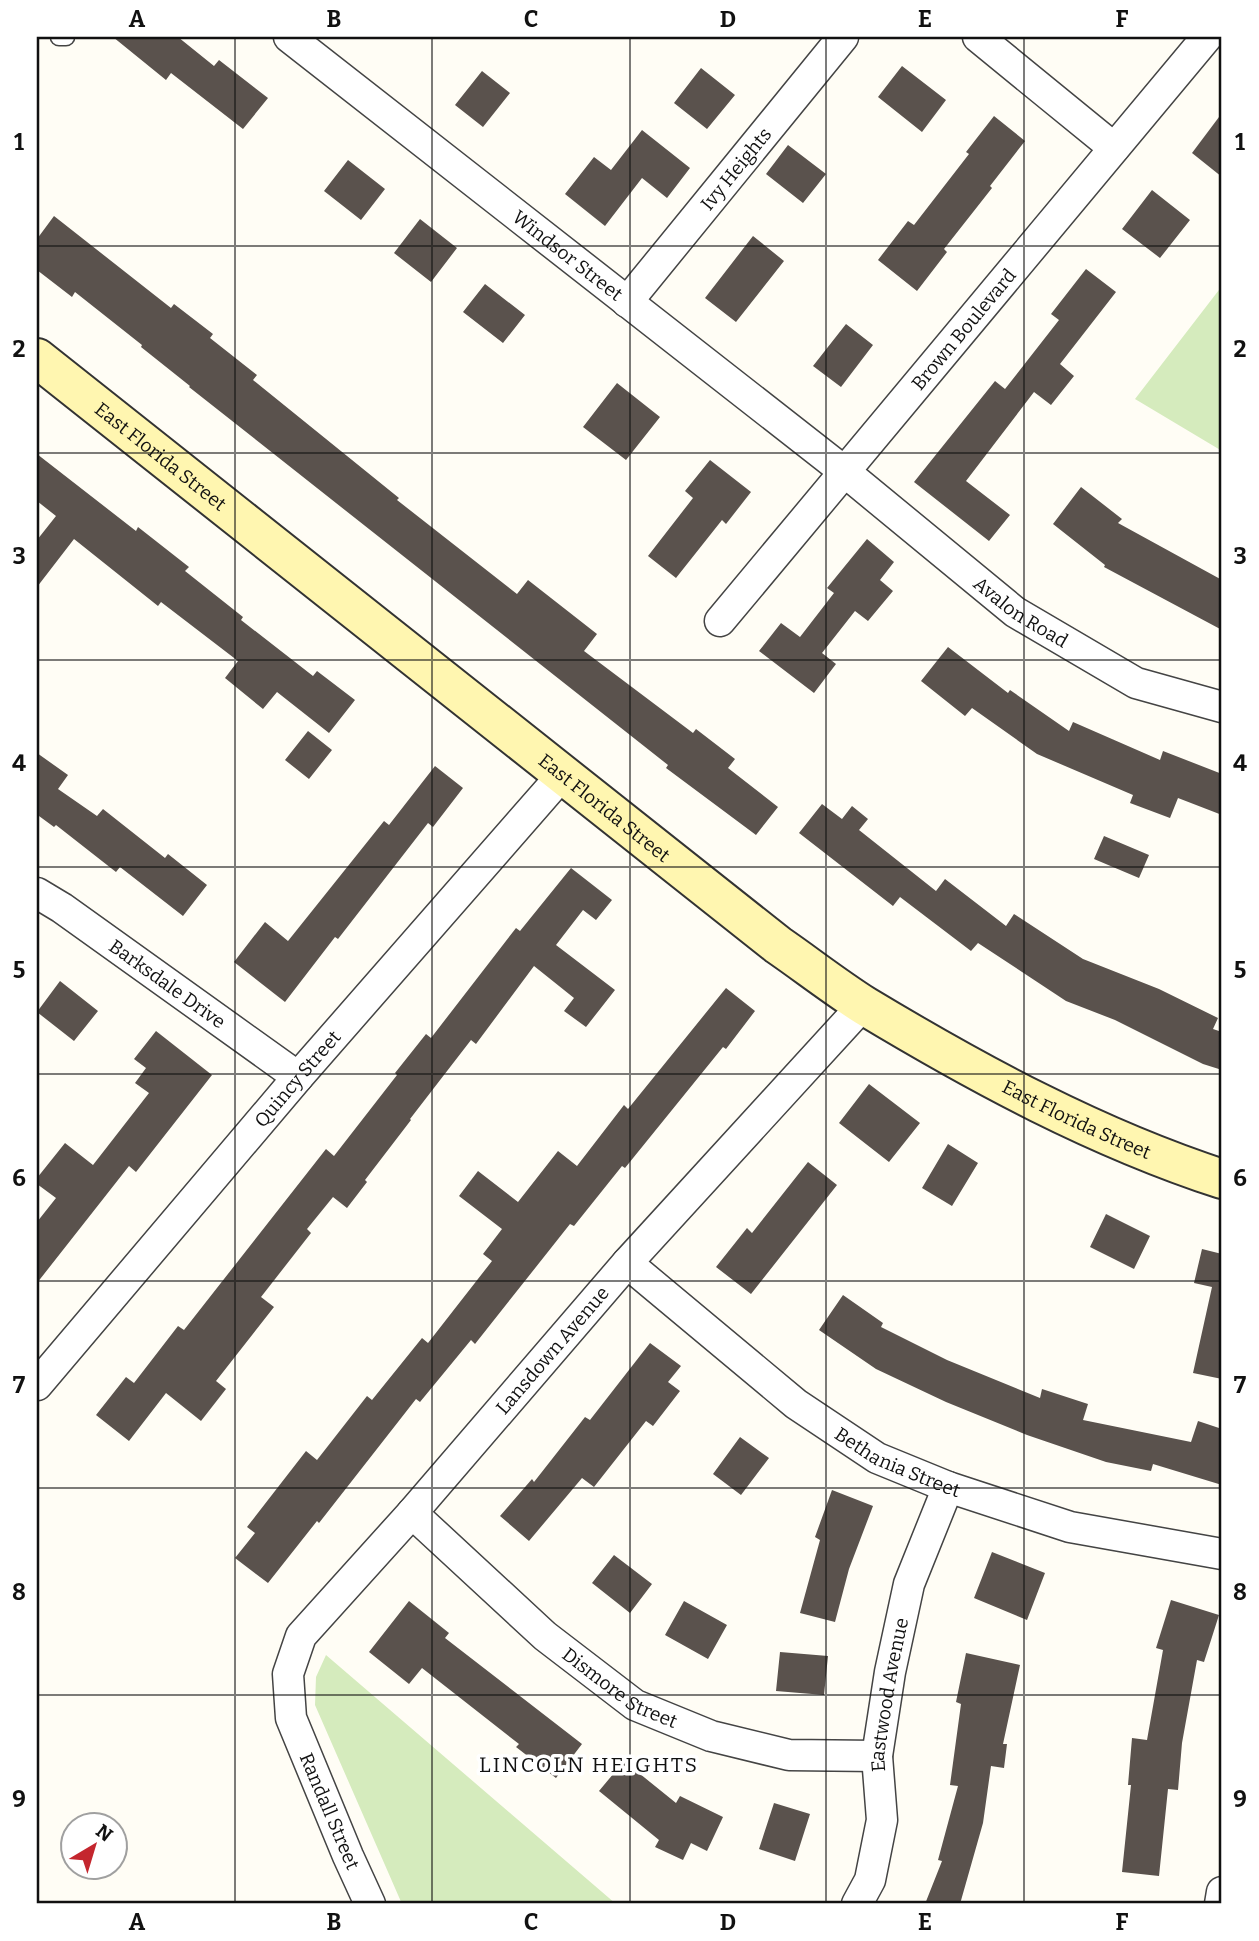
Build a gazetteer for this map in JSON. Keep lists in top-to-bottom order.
{
  "streets": {
    "main road": ["East Florida Street"],
    "street": [
      "Ivy Heights",
      "Windsor Street",
      "Brown Boulevard",
      "Avalon Road",
      "Barksdale Drive",
      "Quincy Street",
      "Lansdown Avenue",
      "Bethania Street",
      "Dismore Street",
      "Eastwood Avenue",
      "Randall Street"
    ]
  },
  "crossings": [
    ["Ivy Heights", "Windsor Street"],
    ["Windsor Street", "Brown Boulevard"],
    ["Windsor Street", "Avalon Road"],
    ["Brown Boulevard", "Avalon Road"],
    ["East Florida Street", "Quincy Street"],
    ["East Florida Street", "Lansdown Avenue"],
    ["Barksdale Drive", "Quincy Street"],
    ["Lansdown Avenue", "Bethania Street"],
    ["Lansdown Avenue", "Dismore Street"],
    ["Lansdown Avenue", "Randall Street"],
    ["Bethania Street", "Eastwood Avenue"],
    ["Dismore Street", "Eastwood Avenue"]
  ],
  "districts": ["LINCOLN HEIGHTS"],
  "north": "top right",
  "grid": {
    "columns": [
      "A",
      "B",
      "C",
      "D",
      "E",
      "F"
    ],
    "rows": [
      "1",
      "2",
      "3",
      "4",
      "5",
      "6",
      "7",
      "8",
      "9"
    ]
  }
}
